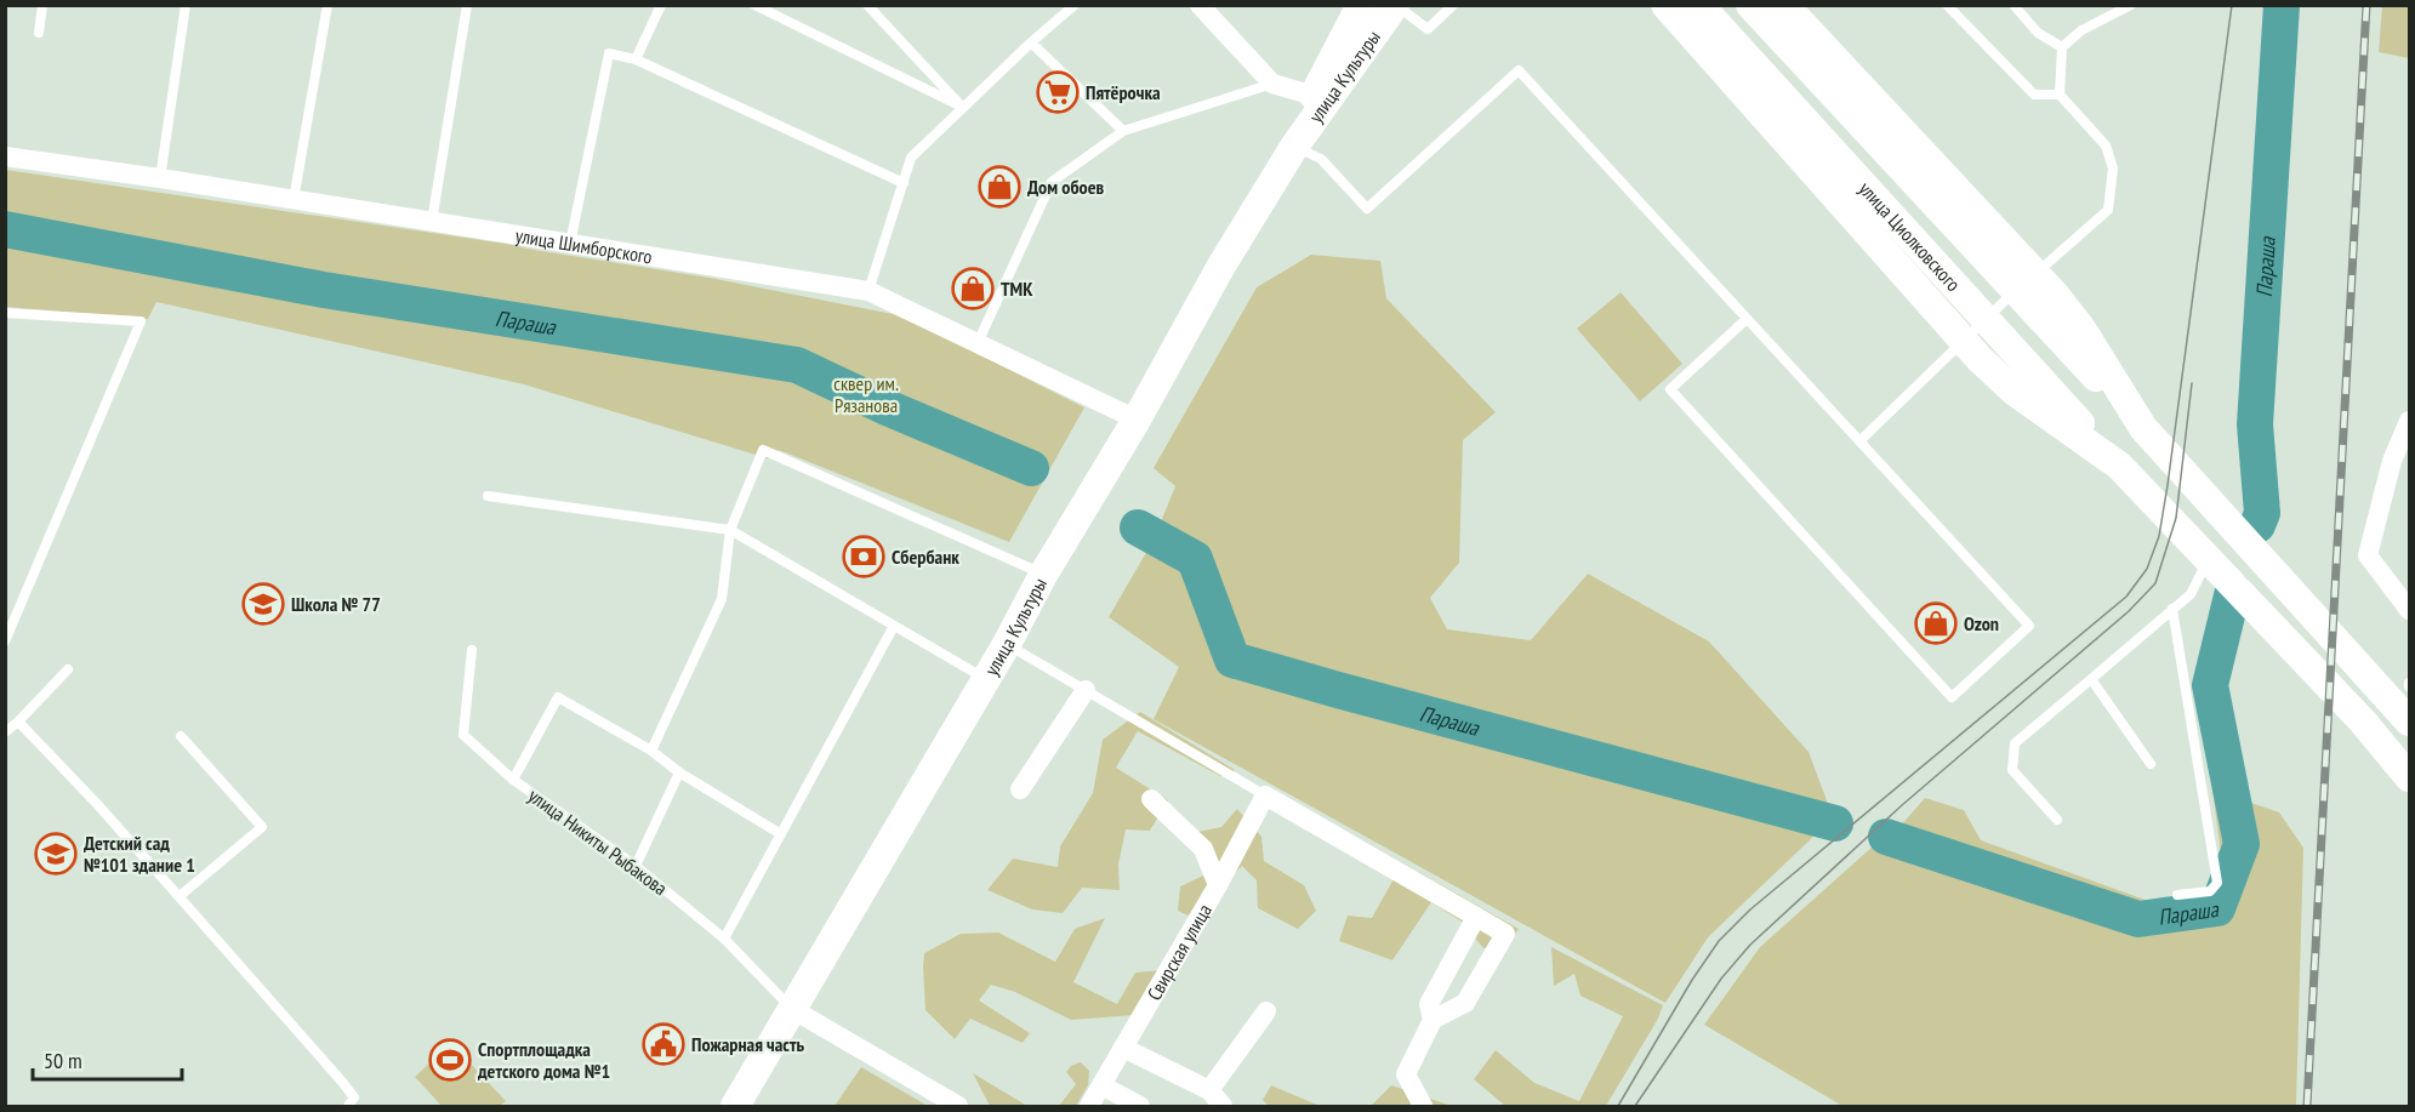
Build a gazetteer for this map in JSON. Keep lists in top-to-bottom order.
{
  "streets": {
    "main road": ["улица Культуры", "улица Циолковского"],
    "street": ["улица Шимборского", "Свирская улица"],
    "lane": ["улица Никиты Рыбакова"]
  },
  "crossings": [
    ["улица Культуры", "улица Шимборского"],
    ["улица Культуры", "улица Никиты Рыбакова"]
  ],
  "water": ["Параша"],
  "parks": ["сквер им. Рязанова"],
  "places": {
    "supermarket": ["Пятёрочка"],
    "shop": ["Дом обоев", "ТМК", "Ozon"],
    "bank": ["Сбербанк"],
    "school or university": ["Школа № 77", "Детский сад №101 здание 1"],
    "public building": ["Пожарная часть"],
    "sports": ["Спортплощадка детского дома №1"]
  },
  "scale_bar": "50 m"
}
